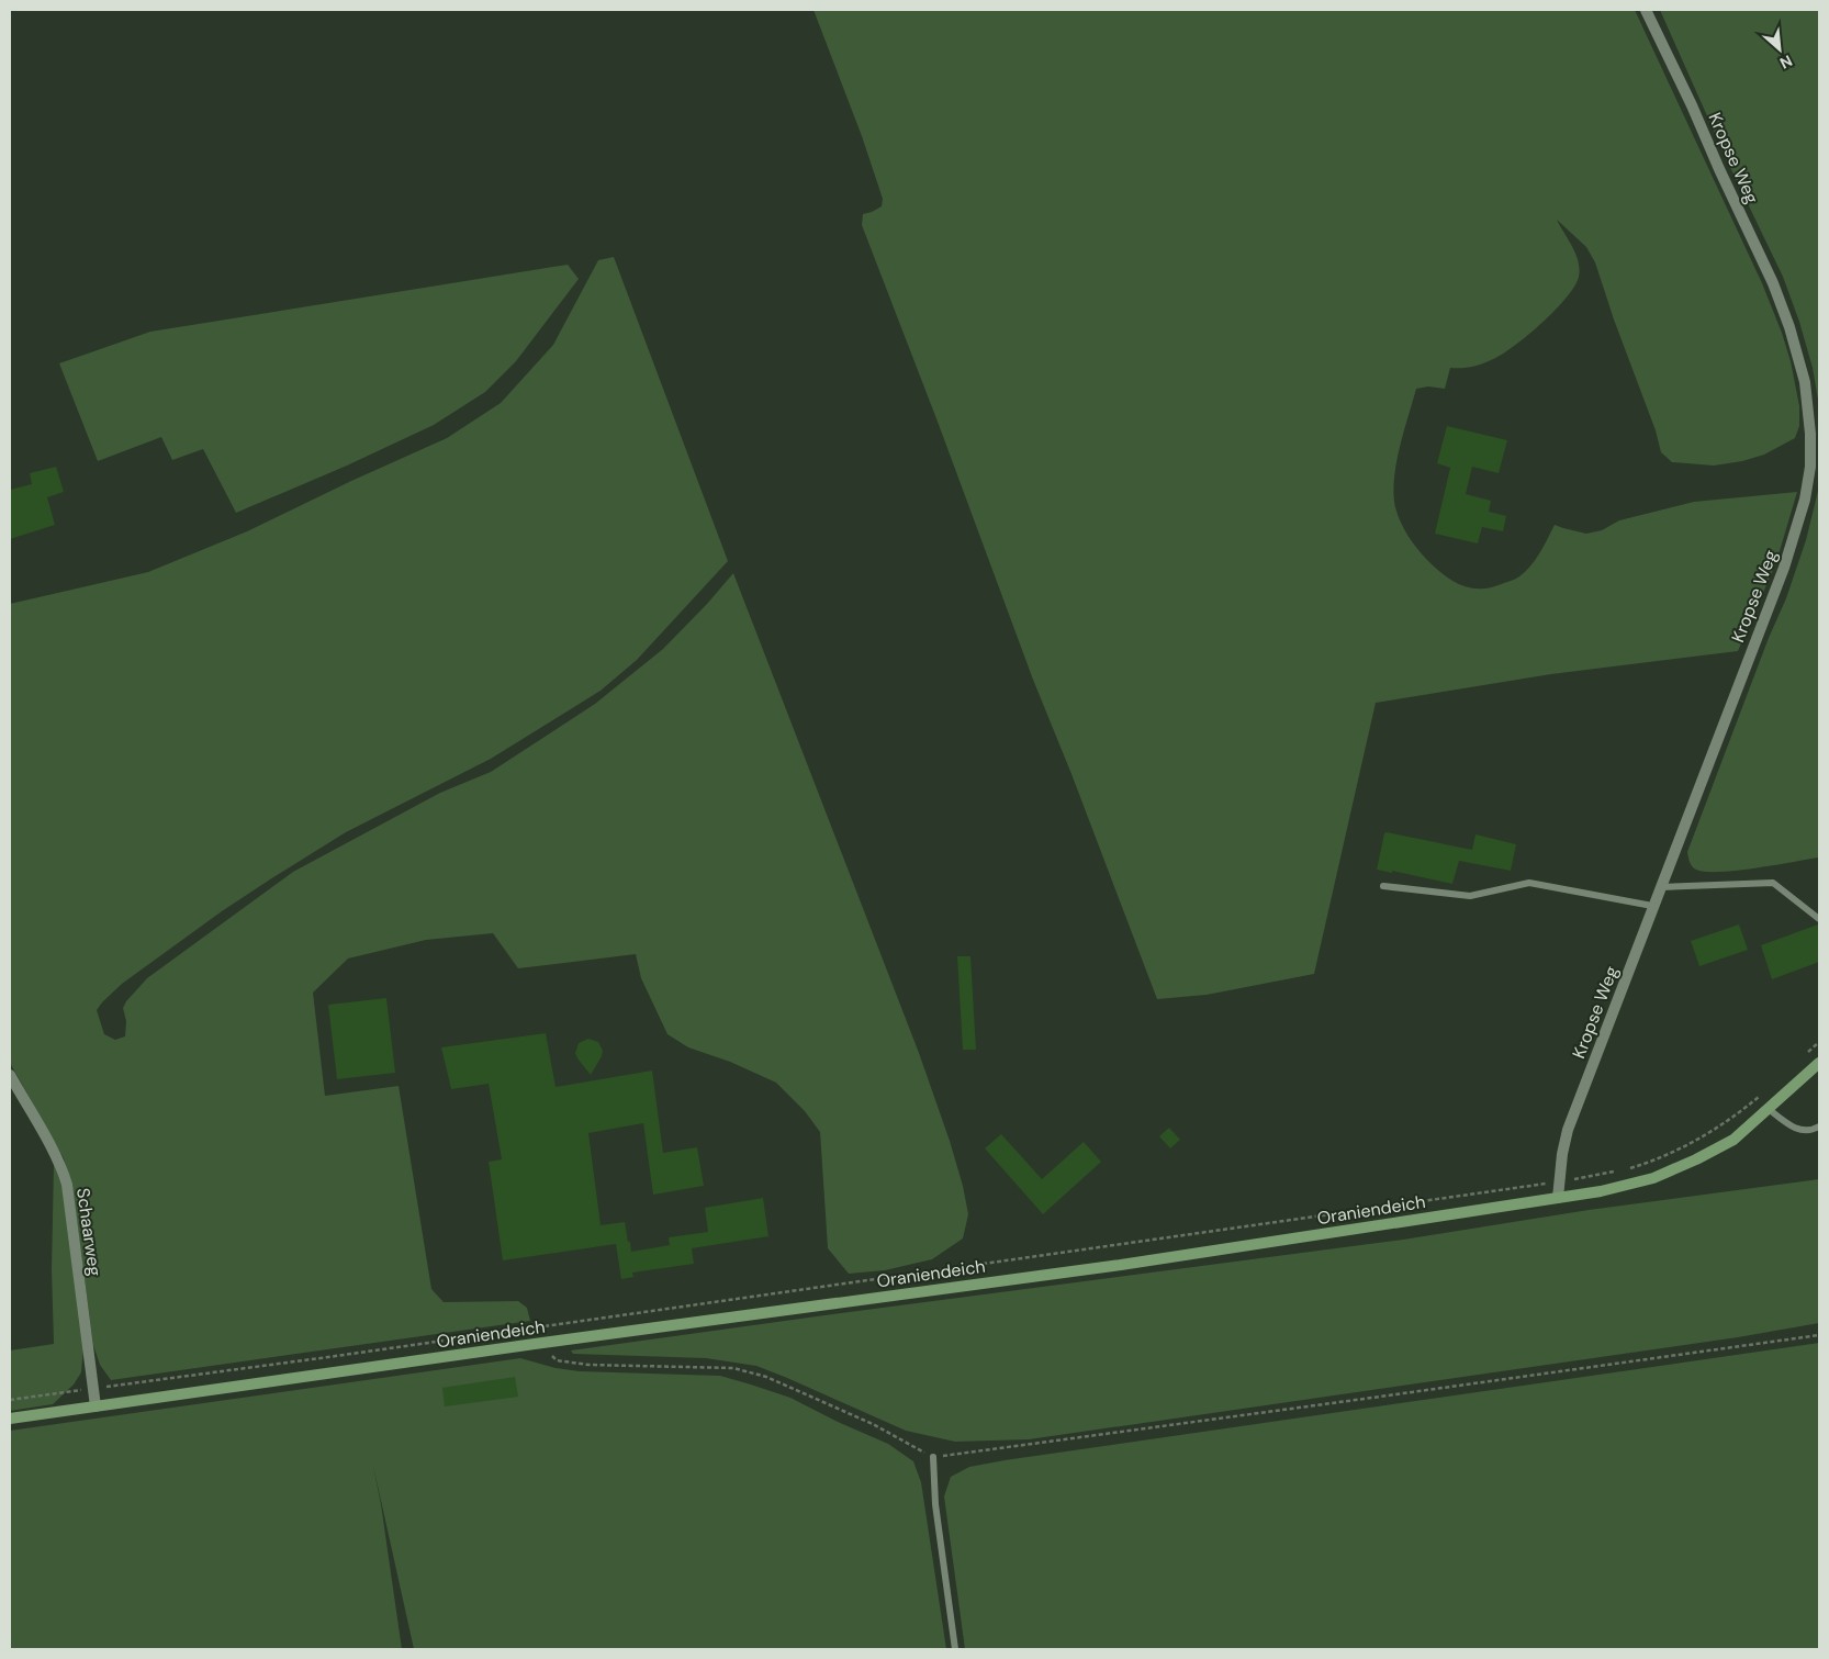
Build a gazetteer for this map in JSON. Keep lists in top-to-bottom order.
{
  "streets": {
    "main road": ["Oraniendeich"],
    "street": ["Kropse Weg", "Schaarweg"]
  },
  "crossings": [
    ["Kropse Weg", "Oraniendeich"],
    ["Oraniendeich", "Schaarweg"]
  ],
  "north": "bottom right"
}
